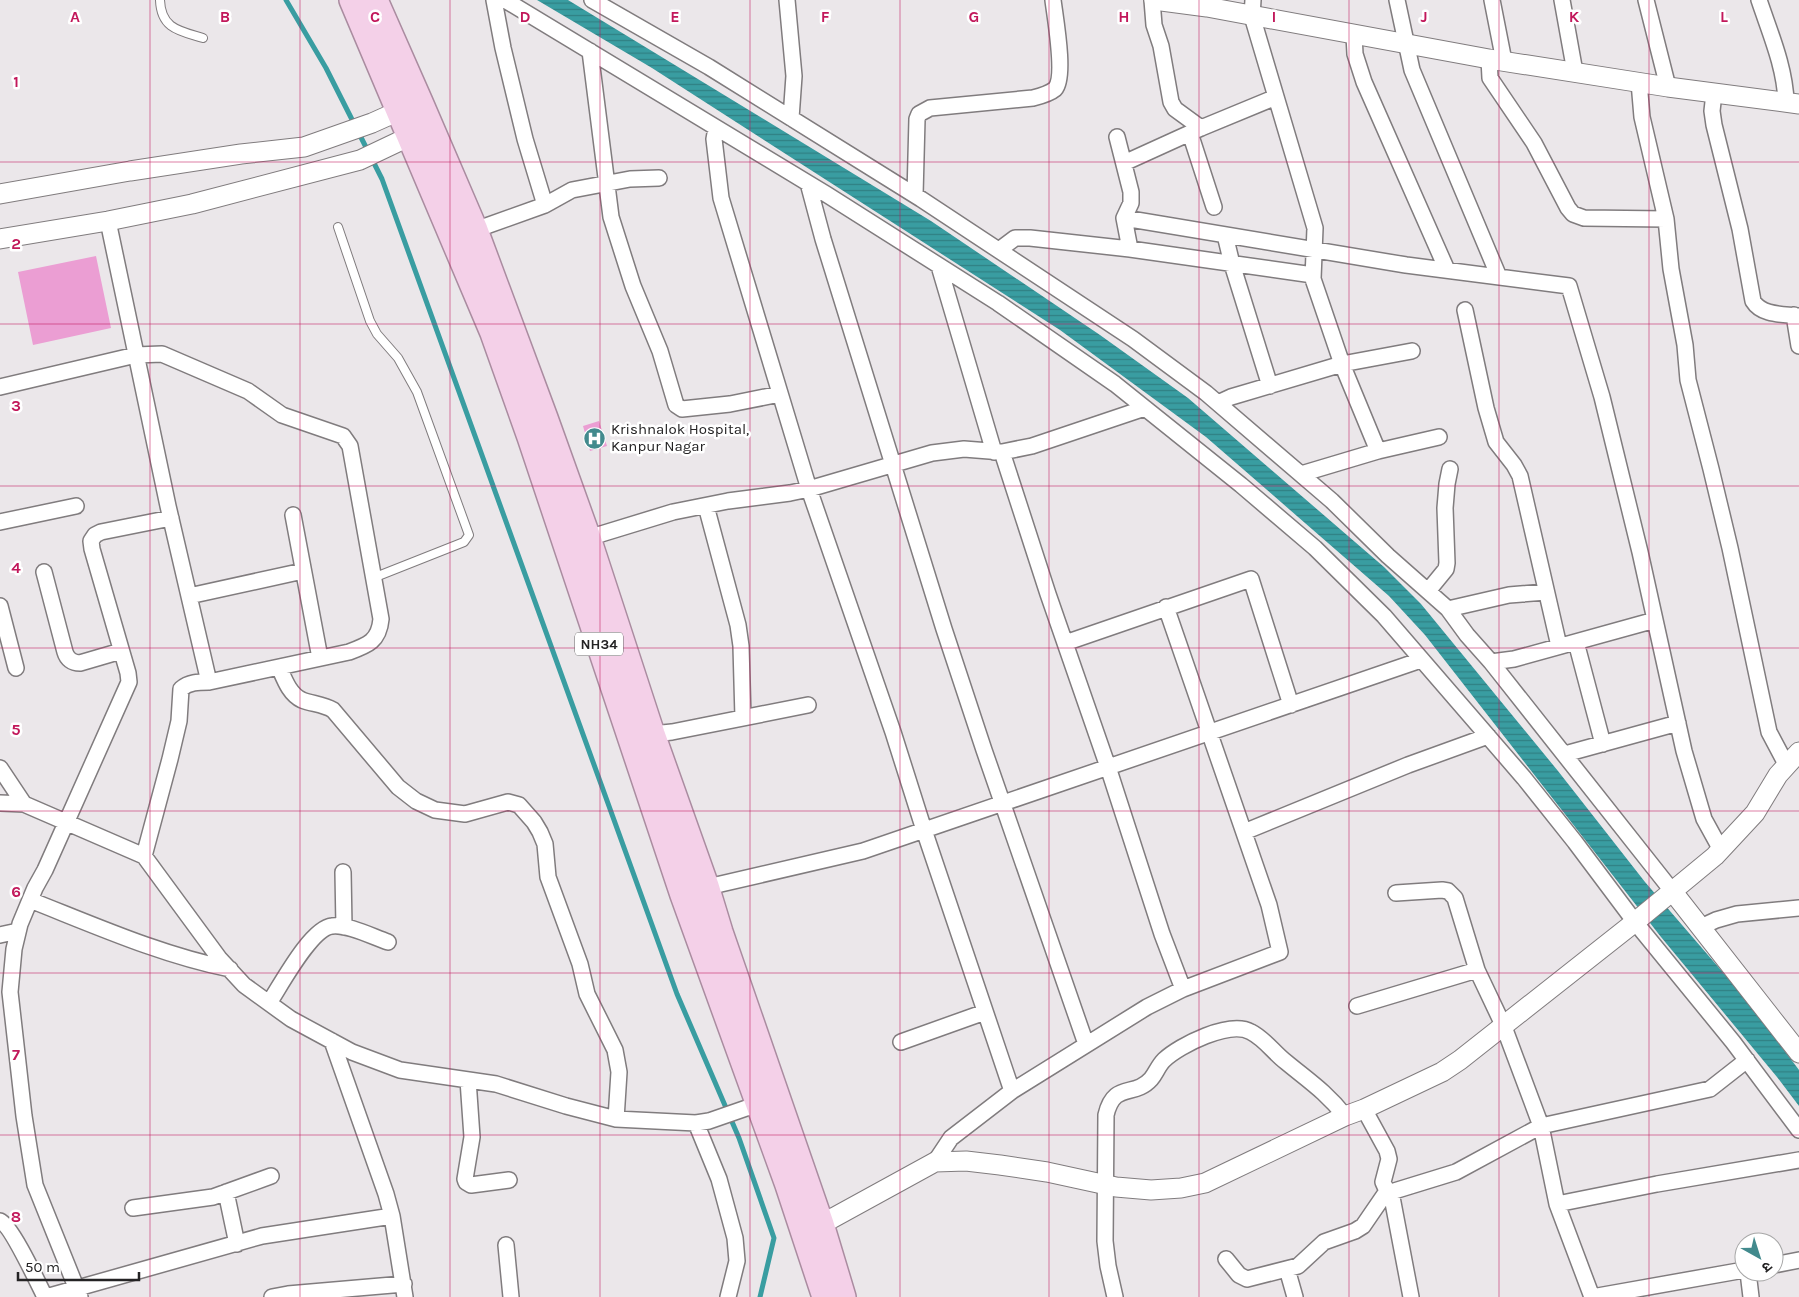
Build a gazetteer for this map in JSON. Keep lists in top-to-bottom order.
{
  "streets": {
    "highway": ["NH34"]
  },
  "places": {
    "hospital": ["Krishnalok Hospital, Kanpur Nagar"]
  },
  "scale_bar": "50 m",
  "north": "bottom right",
  "grid": {
    "columns": [
      "A",
      "B",
      "C",
      "D",
      "E",
      "F",
      "G",
      "H",
      "I",
      "J",
      "K",
      "L"
    ],
    "rows": [
      "1",
      "2",
      "3",
      "4",
      "5",
      "6",
      "7",
      "8"
    ]
  }
}
